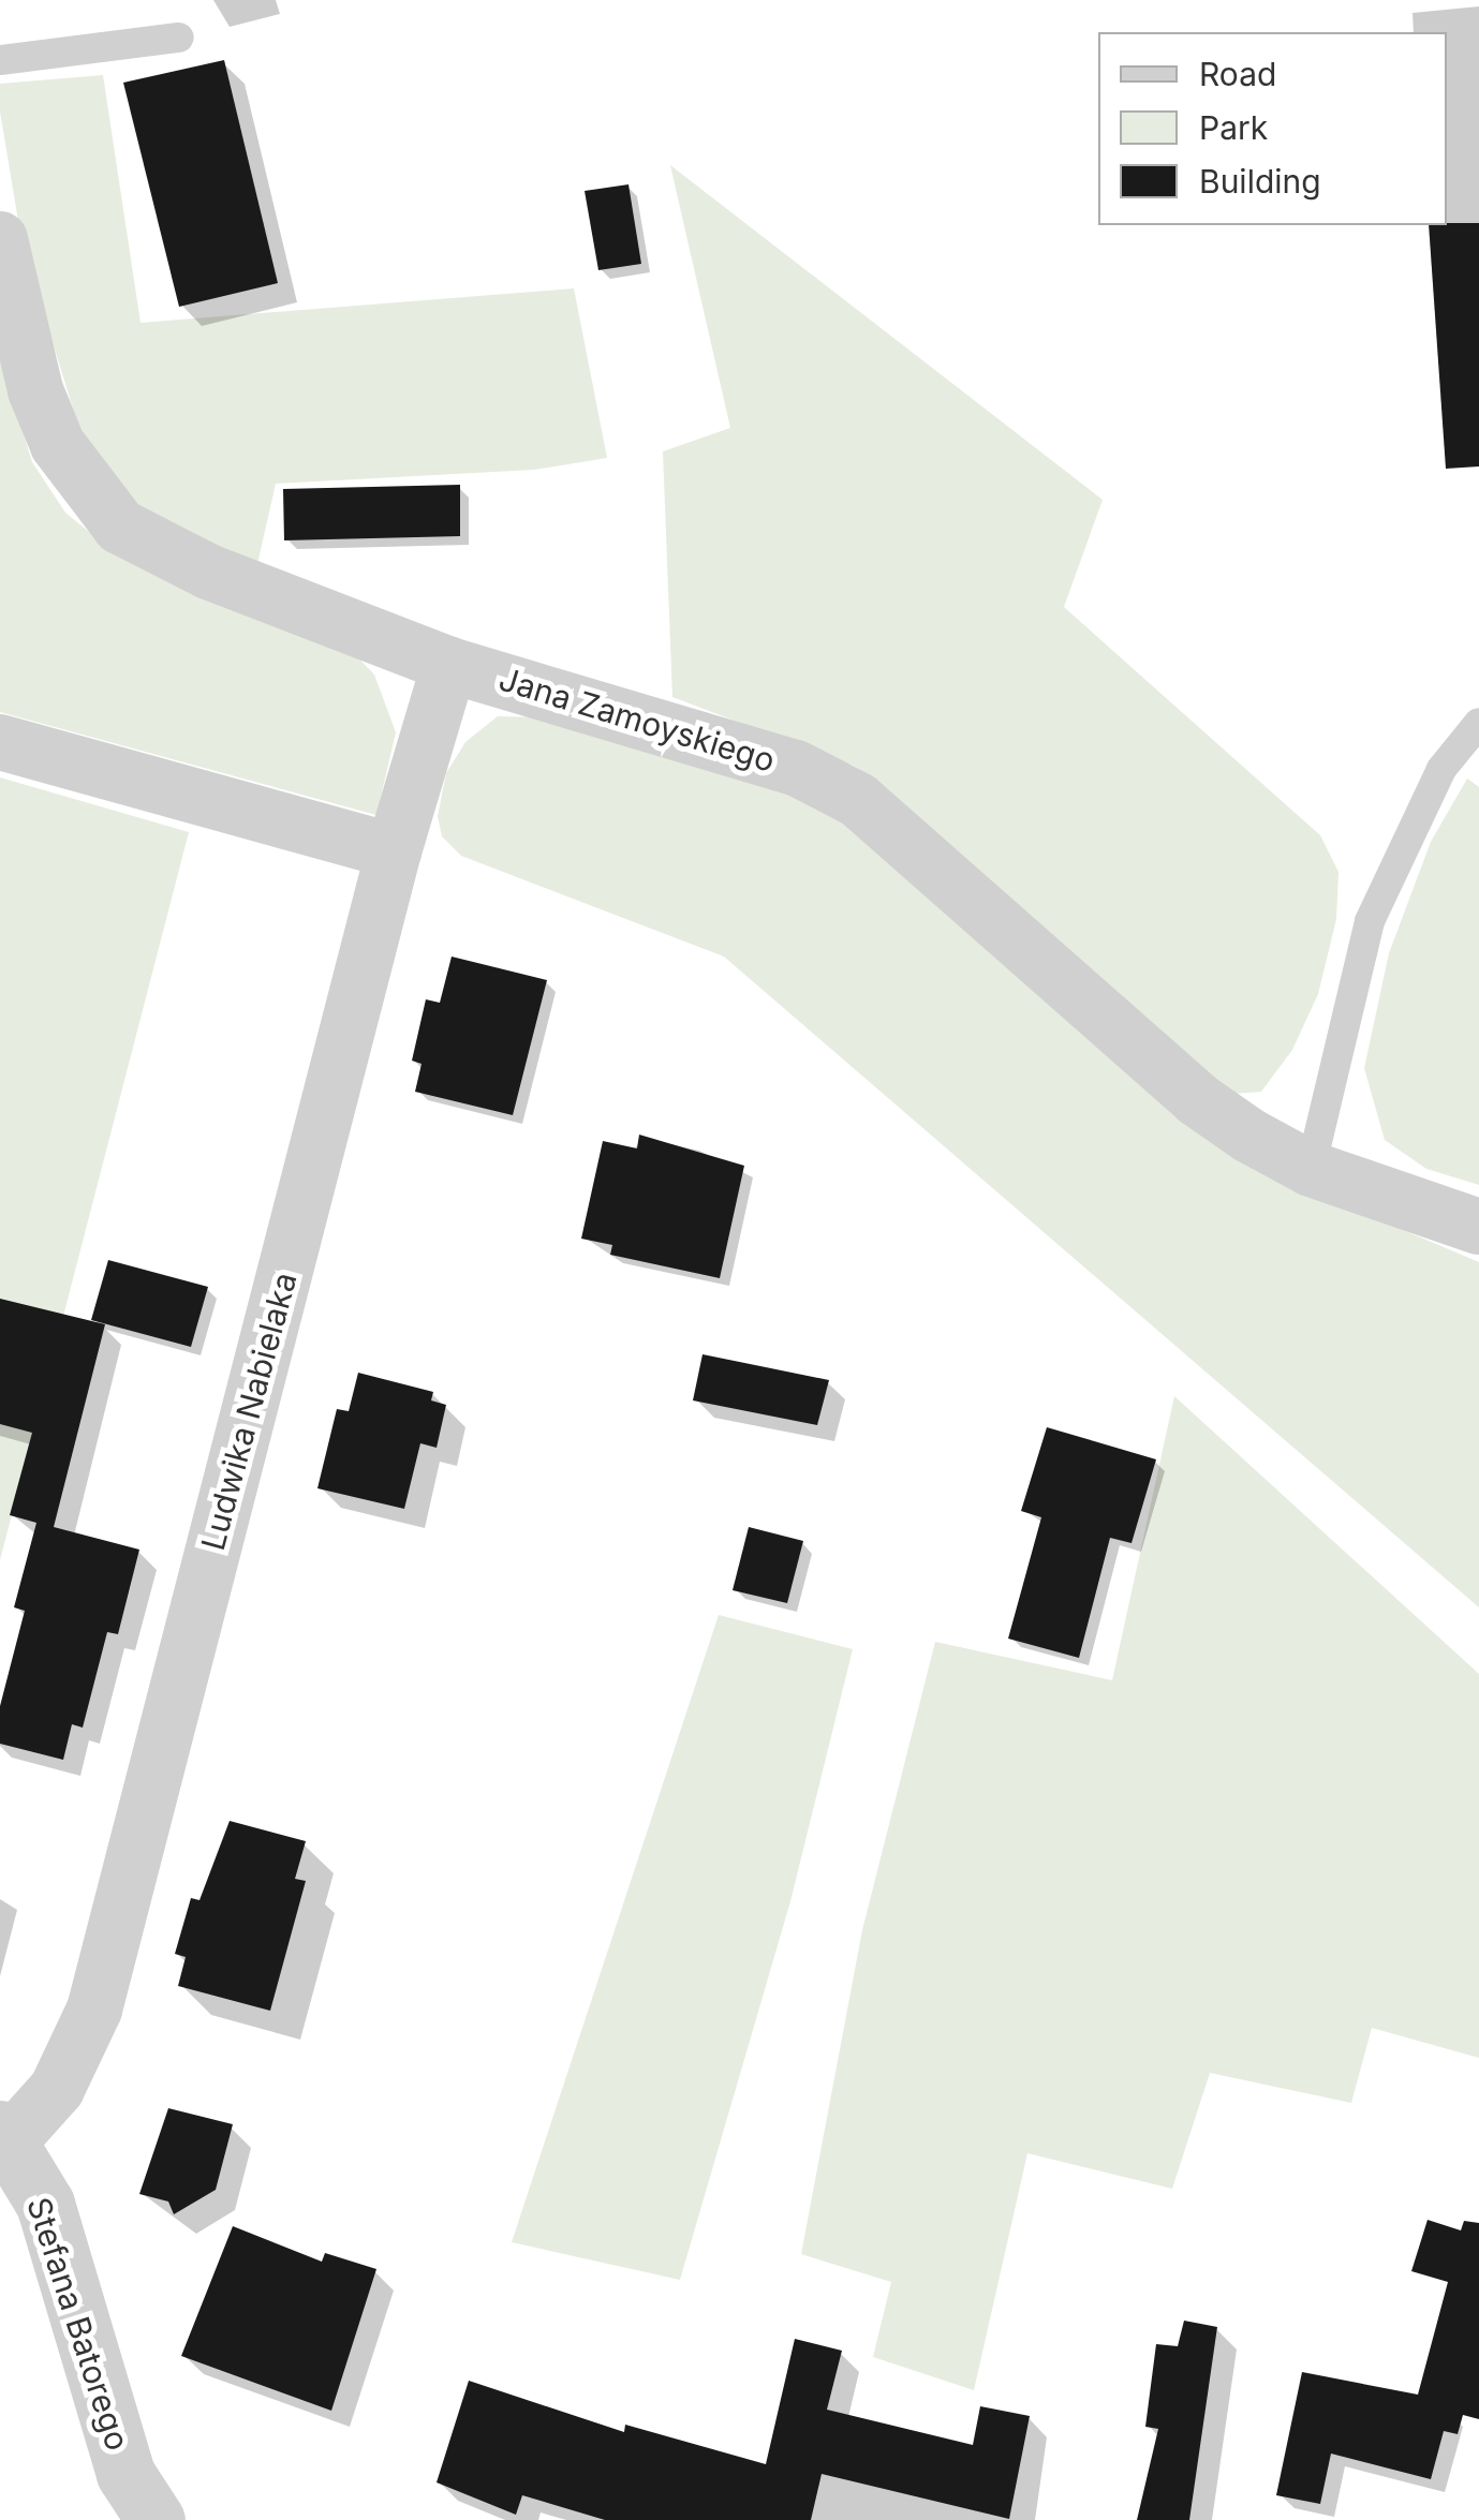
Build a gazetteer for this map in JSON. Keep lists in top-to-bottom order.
{
  "streets": {
    "street": ["Jana Zamoyskiego", "Ludwika Nabielaka", "Stefana Batorego"]
  },
  "crossings": [
    ["Jana Zamoyskiego", "Ludwika Nabielaka"],
    ["Ludwika Nabielaka", "Stefana Batorego"]
  ],
  "legend": ["Road", "Park", "Building"]
}
